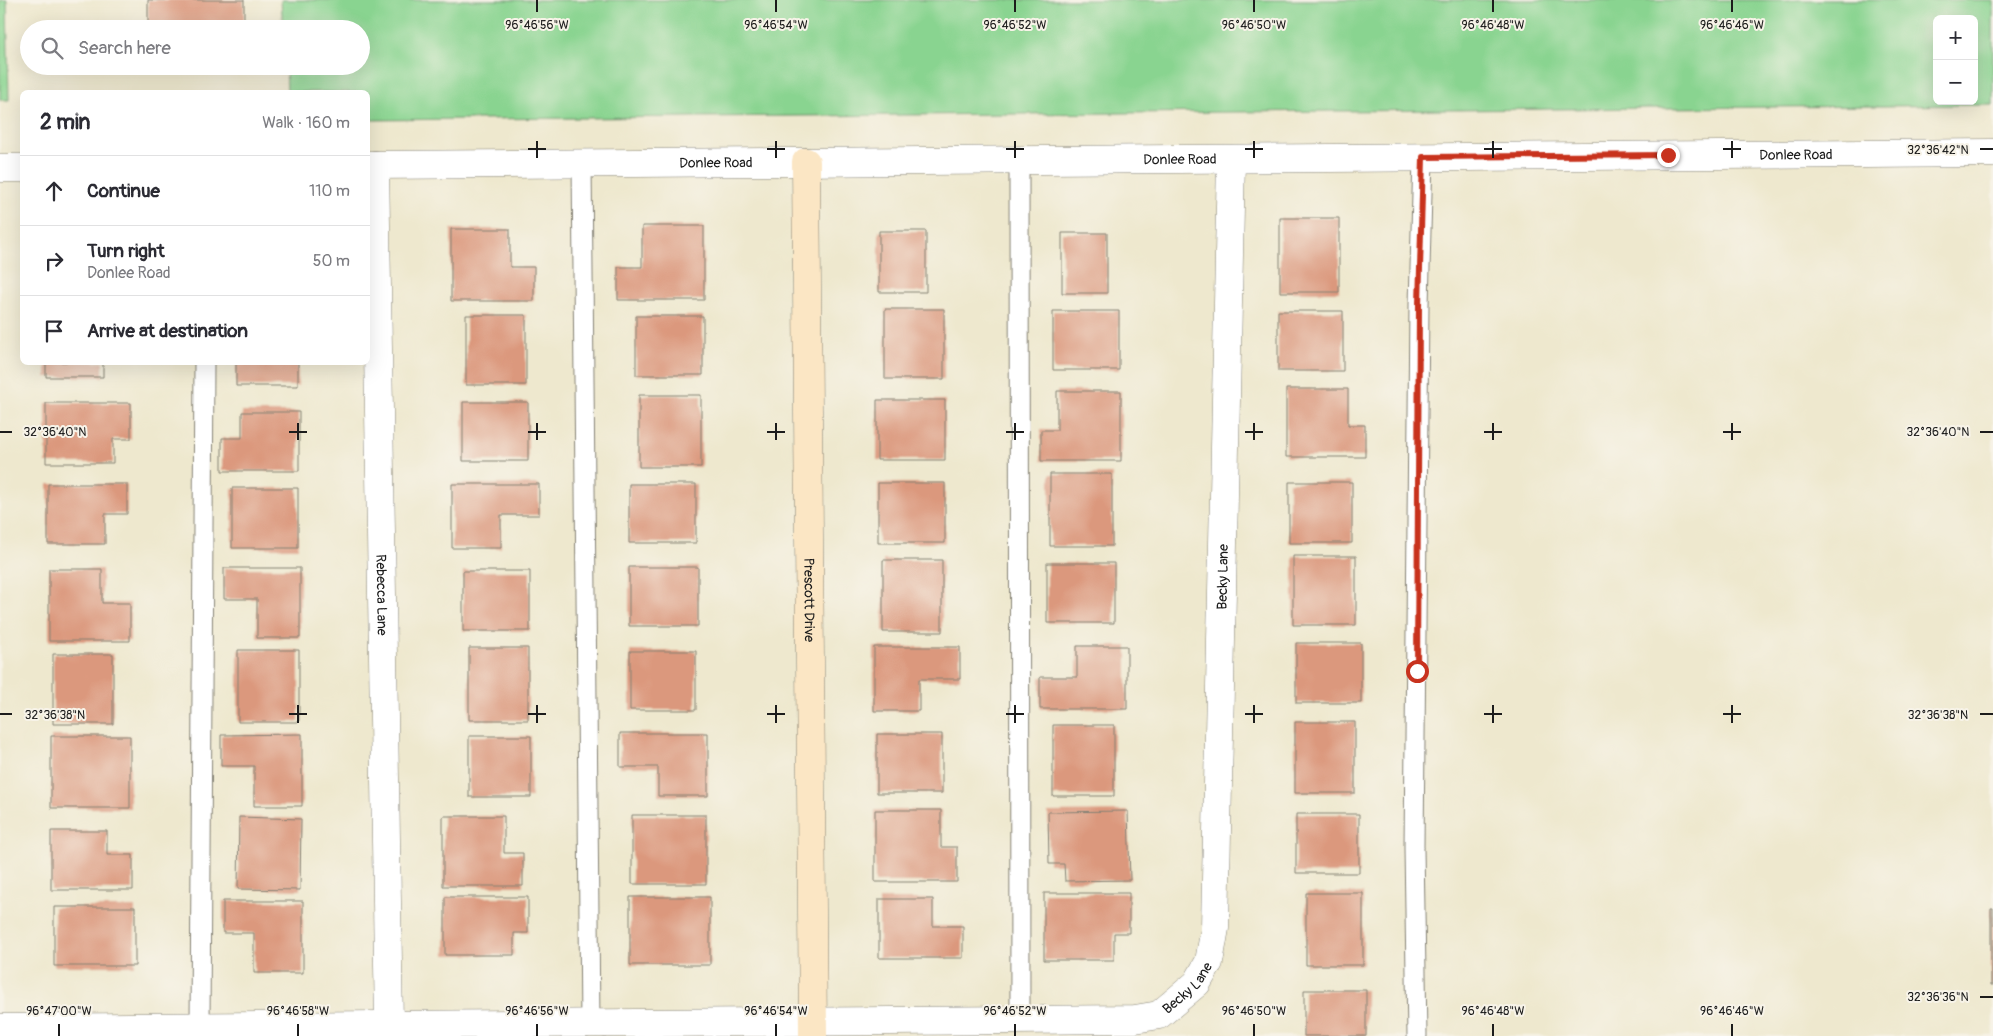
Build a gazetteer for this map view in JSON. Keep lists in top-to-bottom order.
{
  "streets": {
    "street": [
      "Donlee Road",
      "Becky Lane",
      "Rebecca Lane",
      "Prescott Drive"
    ]
  },
  "crossings": [
    ["Donlee Road", "Becky Lane"],
    ["Donlee Road", "Rebecca Lane"],
    ["Donlee Road", "Prescott Drive"],
    ["Becky Lane", "Rebecca Lane"],
    ["Becky Lane", "Prescott Drive"]
  ],
  "page": {
    "map_buttons": ["+", "−"],
    "search": "Search here",
    "heading": ["2 min", "Walk · 160 m"],
    "list": [
      ["Continue", "110 m"],
      ["Turn right", "Donlee Road", "50 m"],
      "Arrive at destination"
    ]
  },
  "coordinates": [
    "96°46'56\"W",
    "96°46'54\"W",
    "96°46'52\"W",
    "96°46'50\"W",
    "96°46'48\"W",
    "96°46'46\"W",
    "32°36'42\"N",
    "32°36'40\"N",
    "32°36'38\"N",
    "32°36'36\"N",
    "96°47'00\"W",
    "96°46'58\"W"
  ]
}
